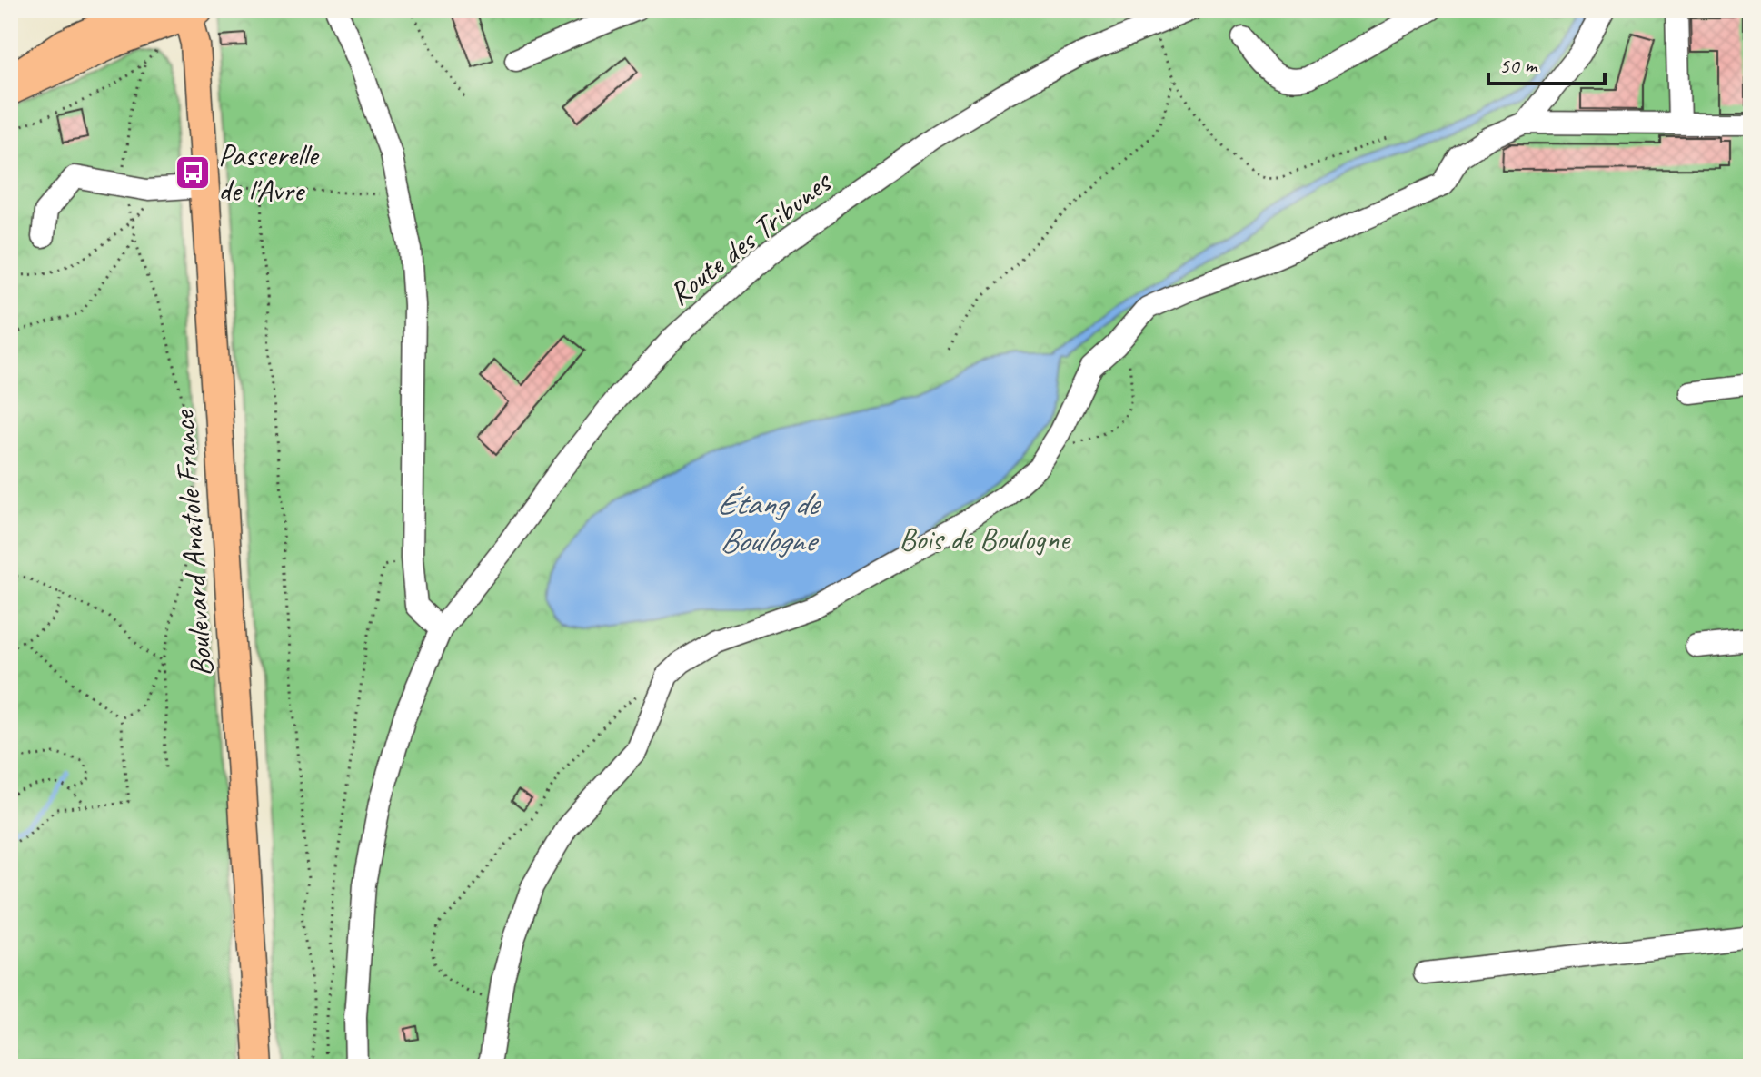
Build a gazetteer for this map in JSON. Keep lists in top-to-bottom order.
{
  "streets": {
    "main road": ["Boulevard Anatole France"],
    "lane": ["Route des Tribunes"]
  },
  "water": ["Étang de Boulogne"],
  "parks": ["Bois de Boulogne"],
  "places": {
    "bus stop": ["Passerelle de l'Avre"]
  },
  "scale_bar": "50 m"
}
